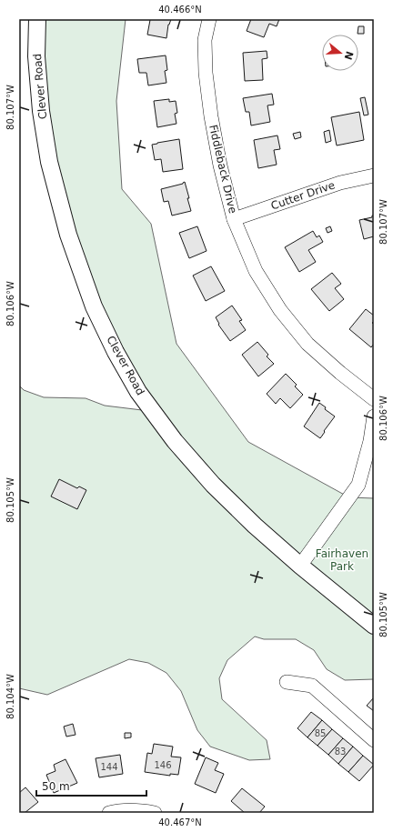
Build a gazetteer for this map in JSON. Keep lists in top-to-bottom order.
{
  "streets": {
    "street": ["Clever Road", "Fiddleback Drive", "Cutter Drive"]
  },
  "crossings": [
    ["Fiddleback Drive", "Cutter Drive"]
  ],
  "parks": ["Fairhaven Park"],
  "house_numbers": [
    "85",
    "83",
    "146",
    "144"
  ],
  "scale_bar": "50 m",
  "north": "right",
  "coordinates": [
    "40.466°N",
    "80.107°W",
    "80.106°W",
    "80.105°W",
    "80.104°W",
    "40.467°N"
  ]
}
